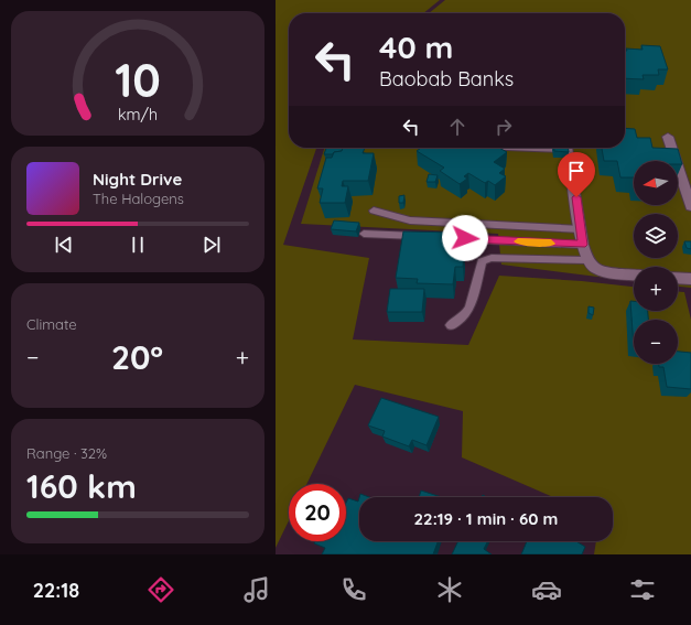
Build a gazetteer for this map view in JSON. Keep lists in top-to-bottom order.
{
  "north": "left",
  "page": {
    "turn": ["40 m", "Baobab Banks"],
    "map_buttons": ["+", "−"],
    "song": ["Night Drive", "The Halogens"],
    "tile": [
      "Climate",
      ["Range · 32%", "160 km"]
    ],
    "heat": ["−", "20°", "+"],
    "limit": "20",
    "trip": "22:19 · 1 min · 60 m",
    "tabs": "22:18",
    "gauge": ["10", "km/h"]
  }
}
